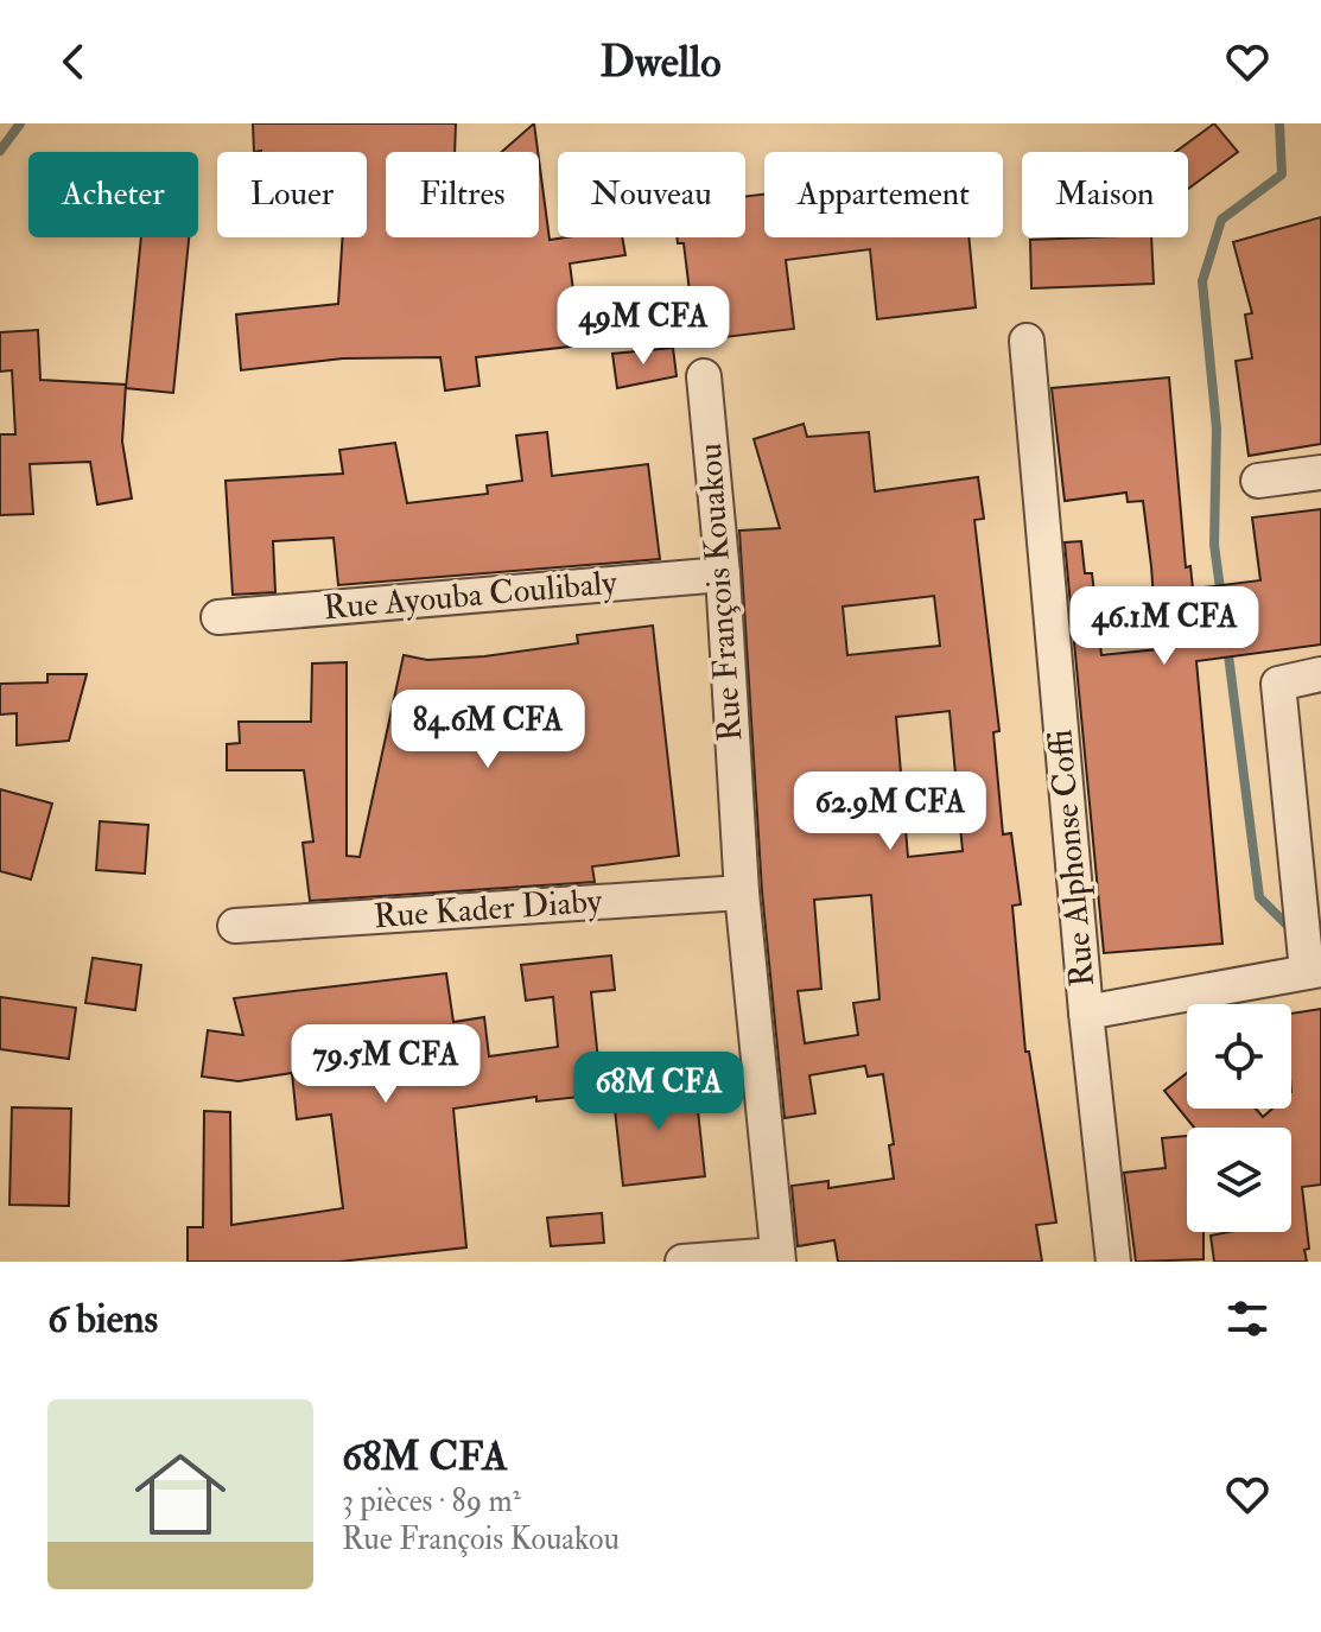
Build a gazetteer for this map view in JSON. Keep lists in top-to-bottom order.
{
  "streets": {
    "street": [
      "Rue François Kouakou",
      "Rue Ayouba Coulibaly",
      "Rue Alphonse Coffi",
      "Rue Kader Diaby"
    ]
  },
  "crossings": [
    ["Rue François Kouakou", "Rue Ayouba Coulibaly"],
    ["Rue François Kouakou", "Rue Kader Diaby"]
  ],
  "page": {
    "header": "Dwello",
    "chip": [
      "Acheter",
      "Louer",
      "Filtres",
      "Nouveau",
      "Appartement",
      "Maison"
    ],
    "price": [
      "49M CFA",
      "46.1M CFA",
      "84.6M CFA",
      "62.9M CFA",
      "79.5M CFA",
      "68M CFA"
    ],
    "heading": "6 biens",
    "list": [
      {
        "name": "68M CFA",
        "note": "3 pièces · 89 m² · Rue François Kouakou"
      }
    ]
  }
}
